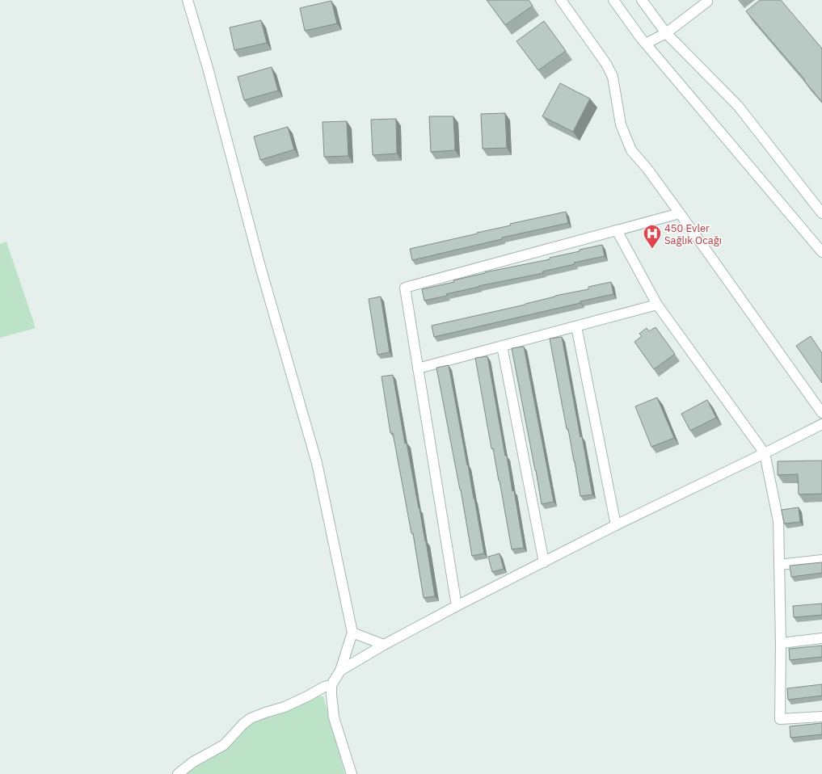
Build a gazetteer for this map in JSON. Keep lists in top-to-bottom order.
{
  "places": {
    "hospital": ["450 Evler Sağlık Ocağı"]
  }
}
